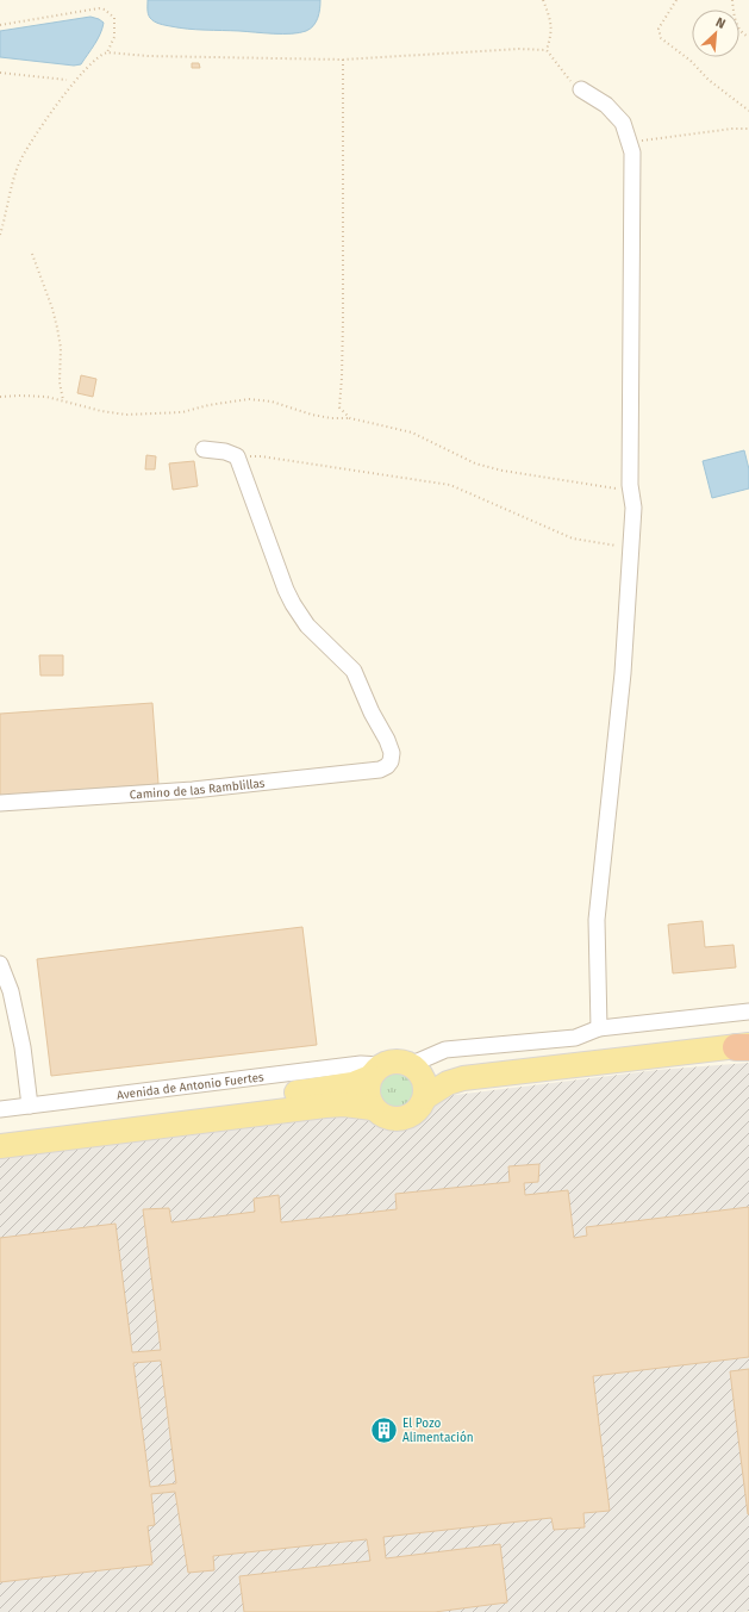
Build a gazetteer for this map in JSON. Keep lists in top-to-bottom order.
{
  "streets": {
    "main road": ["Avenida de Antonio Fuertes"],
    "street": ["Camino de las Ramblillas"]
  },
  "places": {
    "building": ["El Pozo Alimentación"]
  },
  "north": "top right"
}
